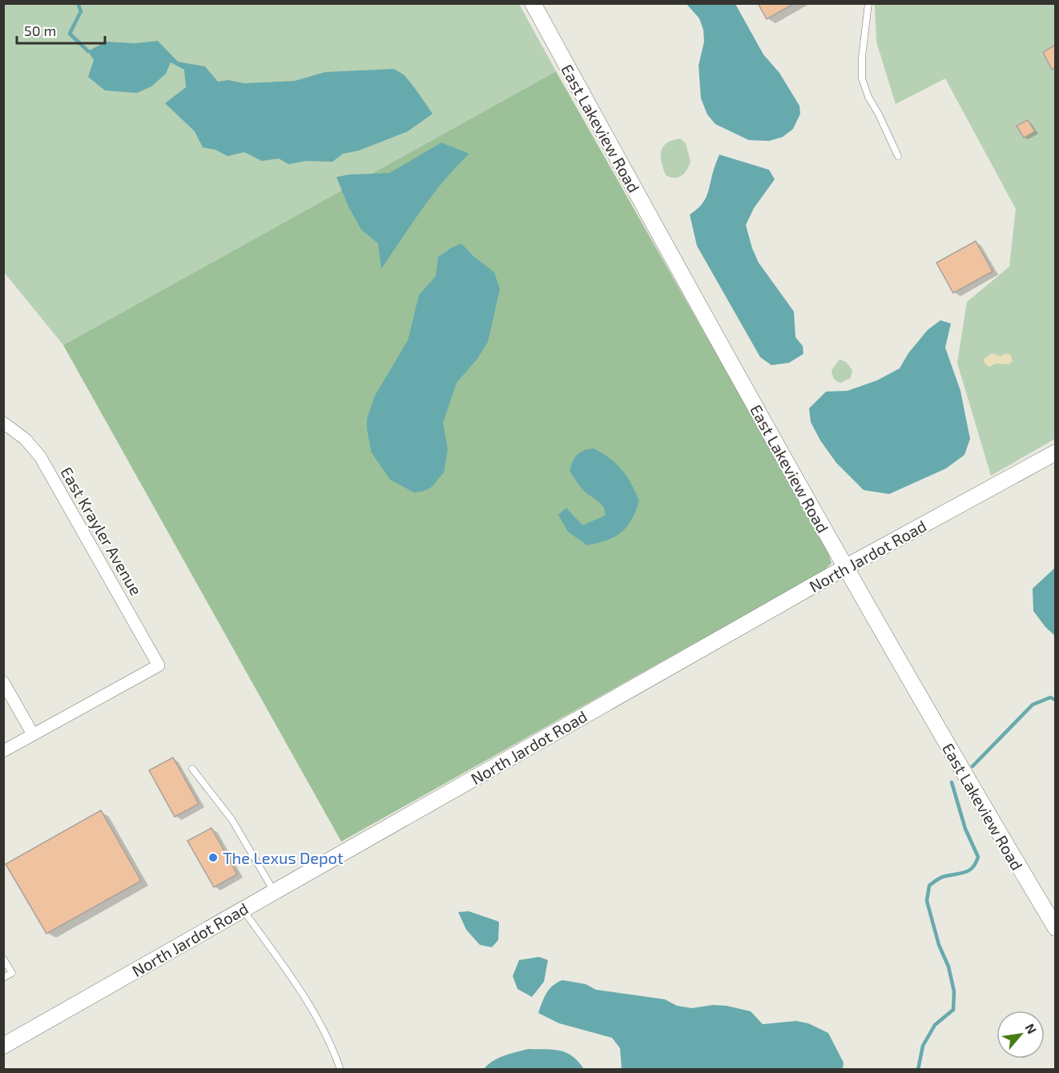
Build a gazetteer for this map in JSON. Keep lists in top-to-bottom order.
{
  "streets": {
    "street": ["East Lakeview Road", "East Krayler Avenue", "North Jardot Road"]
  },
  "crossings": [
    ["East Lakeview Road", "North Jardot Road"]
  ],
  "places": ["The Lexus Depot"],
  "scale_bar": "50 m",
  "north": "top right"
}
